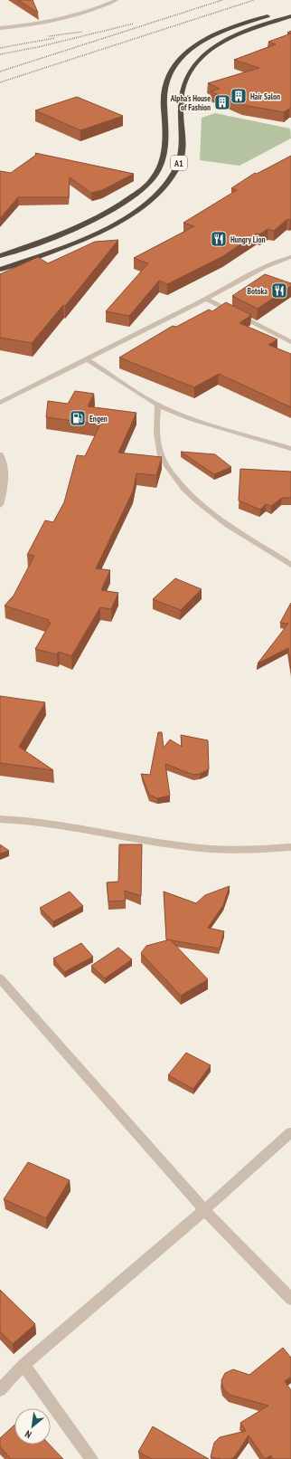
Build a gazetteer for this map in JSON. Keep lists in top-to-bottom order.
{
  "streets": {
    "highway": ["A1"]
  },
  "places": {
    "building": ["Hair Salon", "Alpha's House of Fashion"],
    "restaurant": ["Hungry Lion", "Botoka"],
    "fuel station": ["Engen"]
  },
  "north": "bottom left"
}
